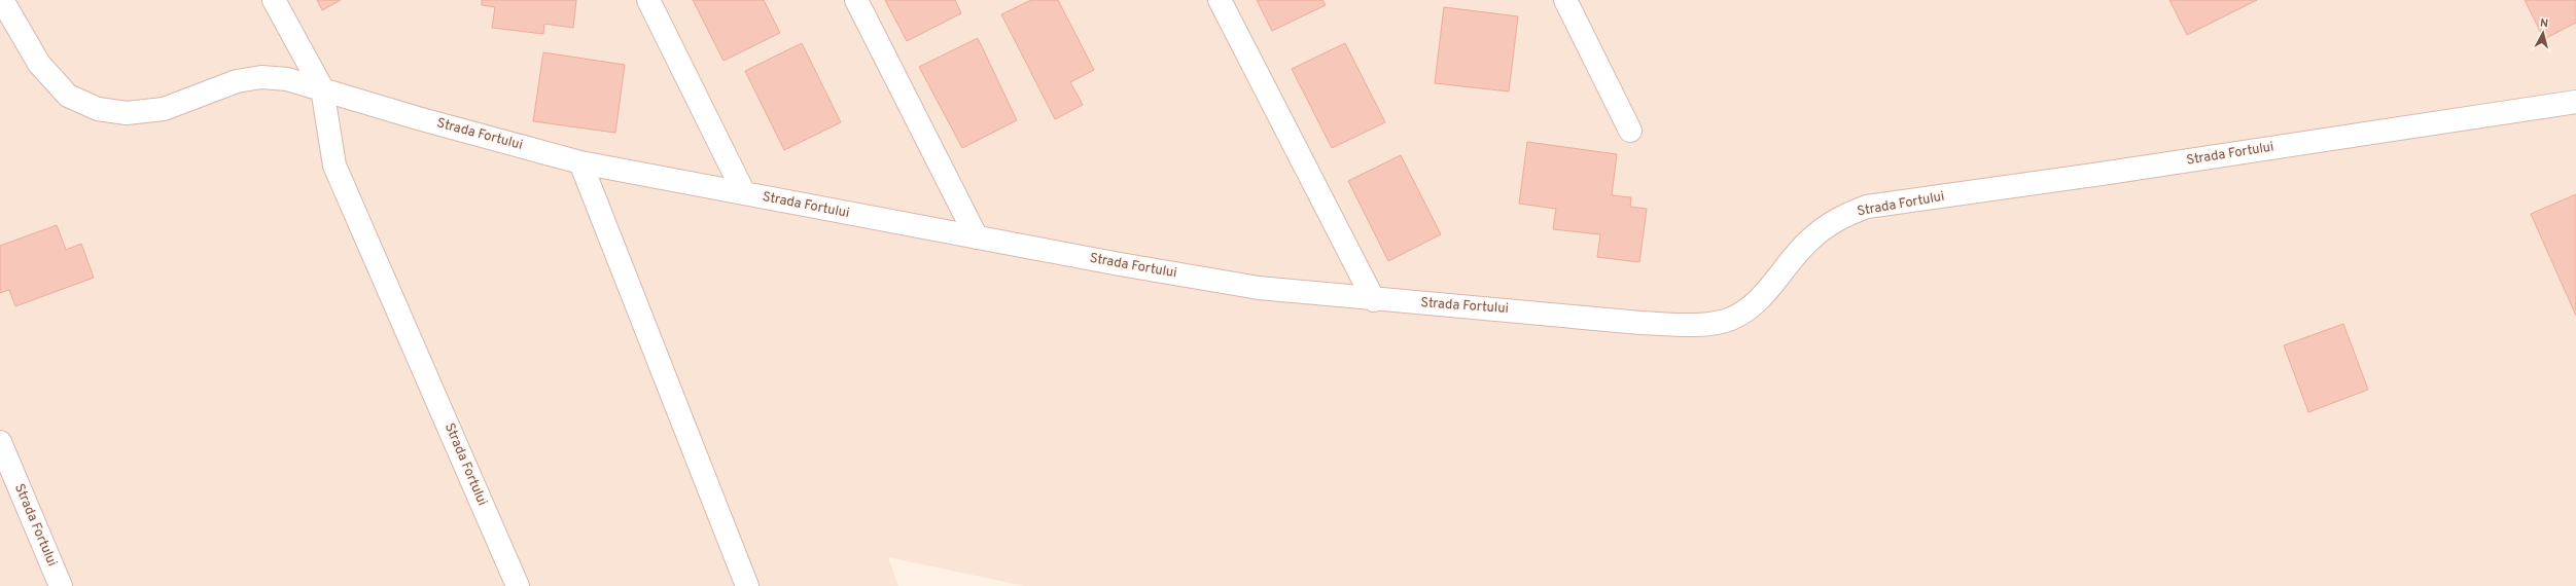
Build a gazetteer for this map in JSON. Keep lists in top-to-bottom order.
{
  "streets": {
    "street": ["Strada Fortului"]
  },
  "north": "top"
}
